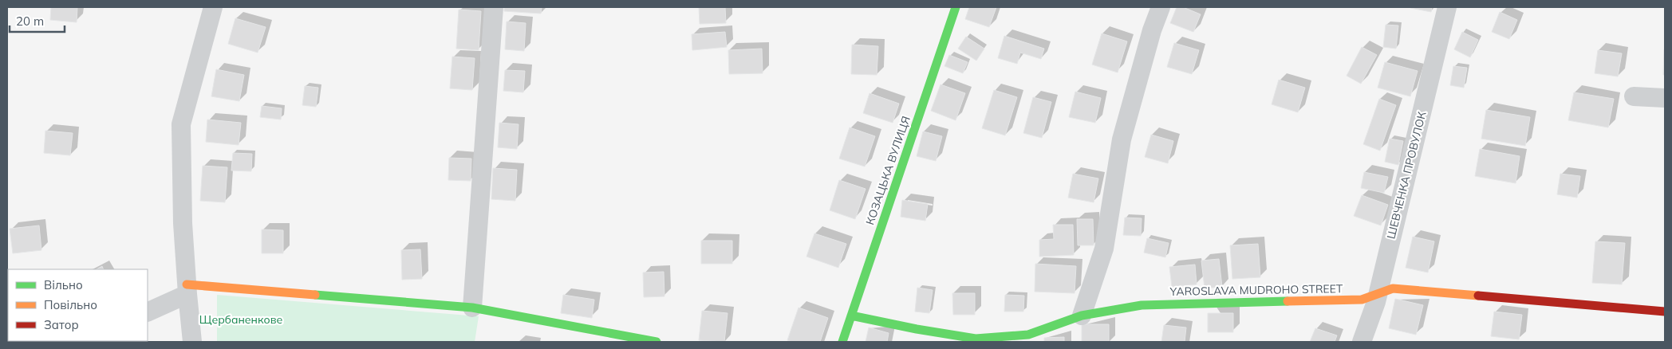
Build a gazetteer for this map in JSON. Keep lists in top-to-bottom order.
{
  "streets": {
    "street": ["КОЗАЦЬКА ВУЛИЦЯ", "ШЕВЧЕНКА ПРОВУЛОК", "YAROSLAVA MUDROHO STREET"]
  },
  "crossings": [
    ["КОЗАЦЬКА ВУЛИЦЯ", "YAROSLAVA MUDROHO STREET"],
    ["ШЕВЧЕНКА ПРОВУЛОК", "YAROSLAVA MUDROHO STREET"]
  ],
  "parks": ["Щербаненкове"],
  "legend": ["Вільно", "Повільно", "Затор"],
  "scale_bar": "20 m"
}
